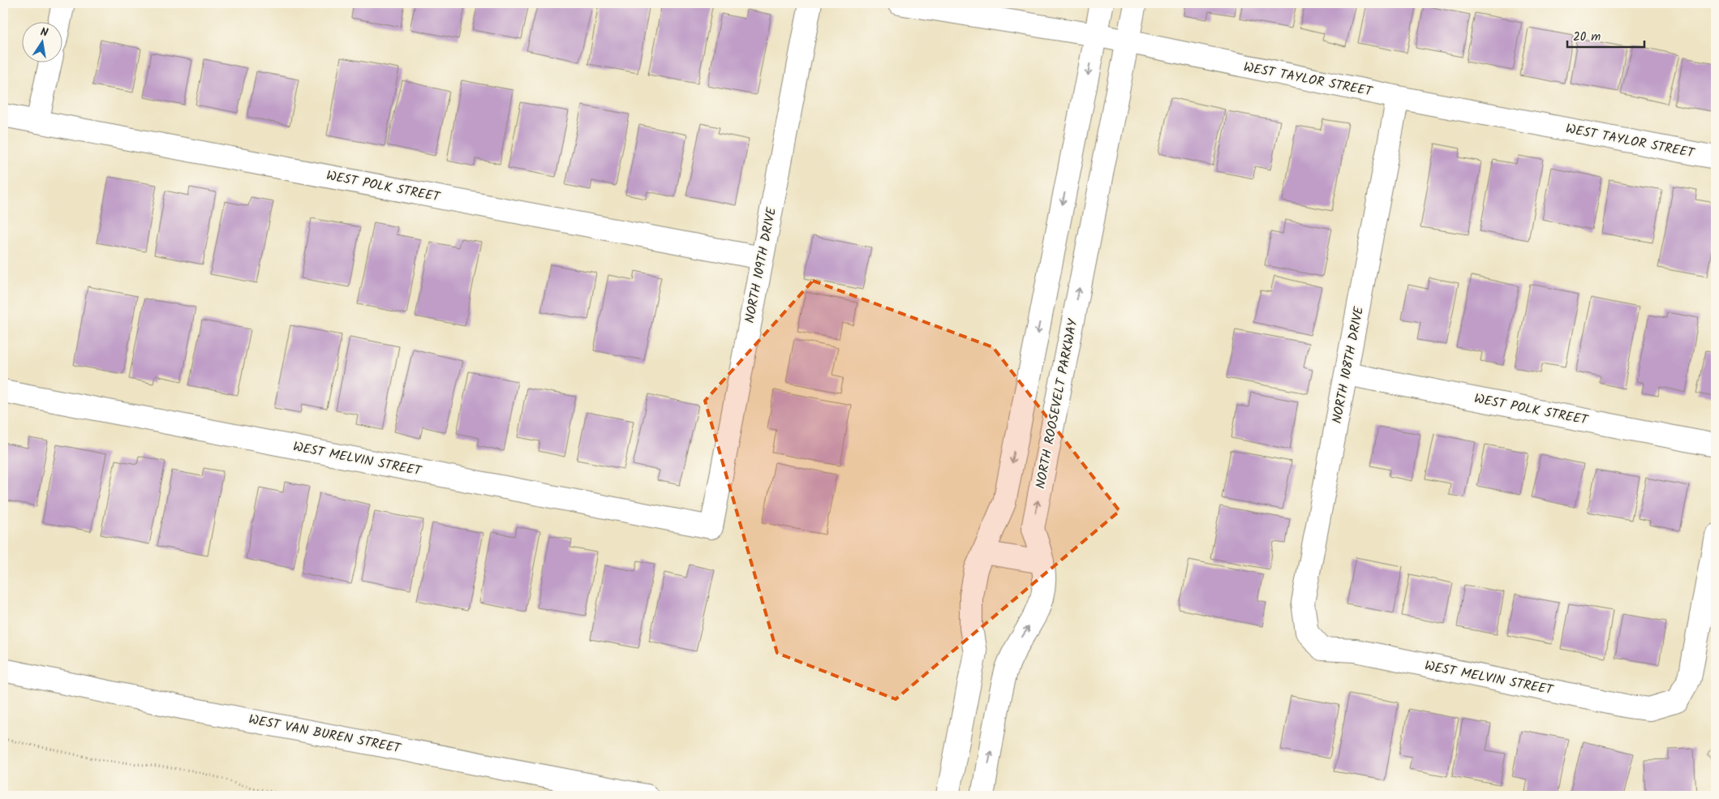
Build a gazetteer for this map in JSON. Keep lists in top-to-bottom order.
{
  "streets": {
    "street": [
      "WEST TAYLOR STREET",
      "WEST POLK STREET",
      "NORTH 109TH DRIVE",
      "NORTH 108TH DRIVE",
      "NORTH ROOSEVELT PARKWAY",
      "WEST MELVIN STREET",
      "WEST VAN BUREN STREET"
    ]
  },
  "crossings": [
    ["WEST TAYLOR STREET", "NORTH 108TH DRIVE"],
    ["WEST TAYLOR STREET", "NORTH ROOSEVELT PARKWAY"],
    ["WEST POLK STREET", "NORTH 109TH DRIVE"],
    ["WEST POLK STREET", "NORTH 108TH DRIVE"],
    ["NORTH 109TH DRIVE", "WEST MELVIN STREET"],
    ["NORTH 108TH DRIVE", "WEST MELVIN STREET"]
  ],
  "scale_bar": "20 m",
  "north": "top"
}
